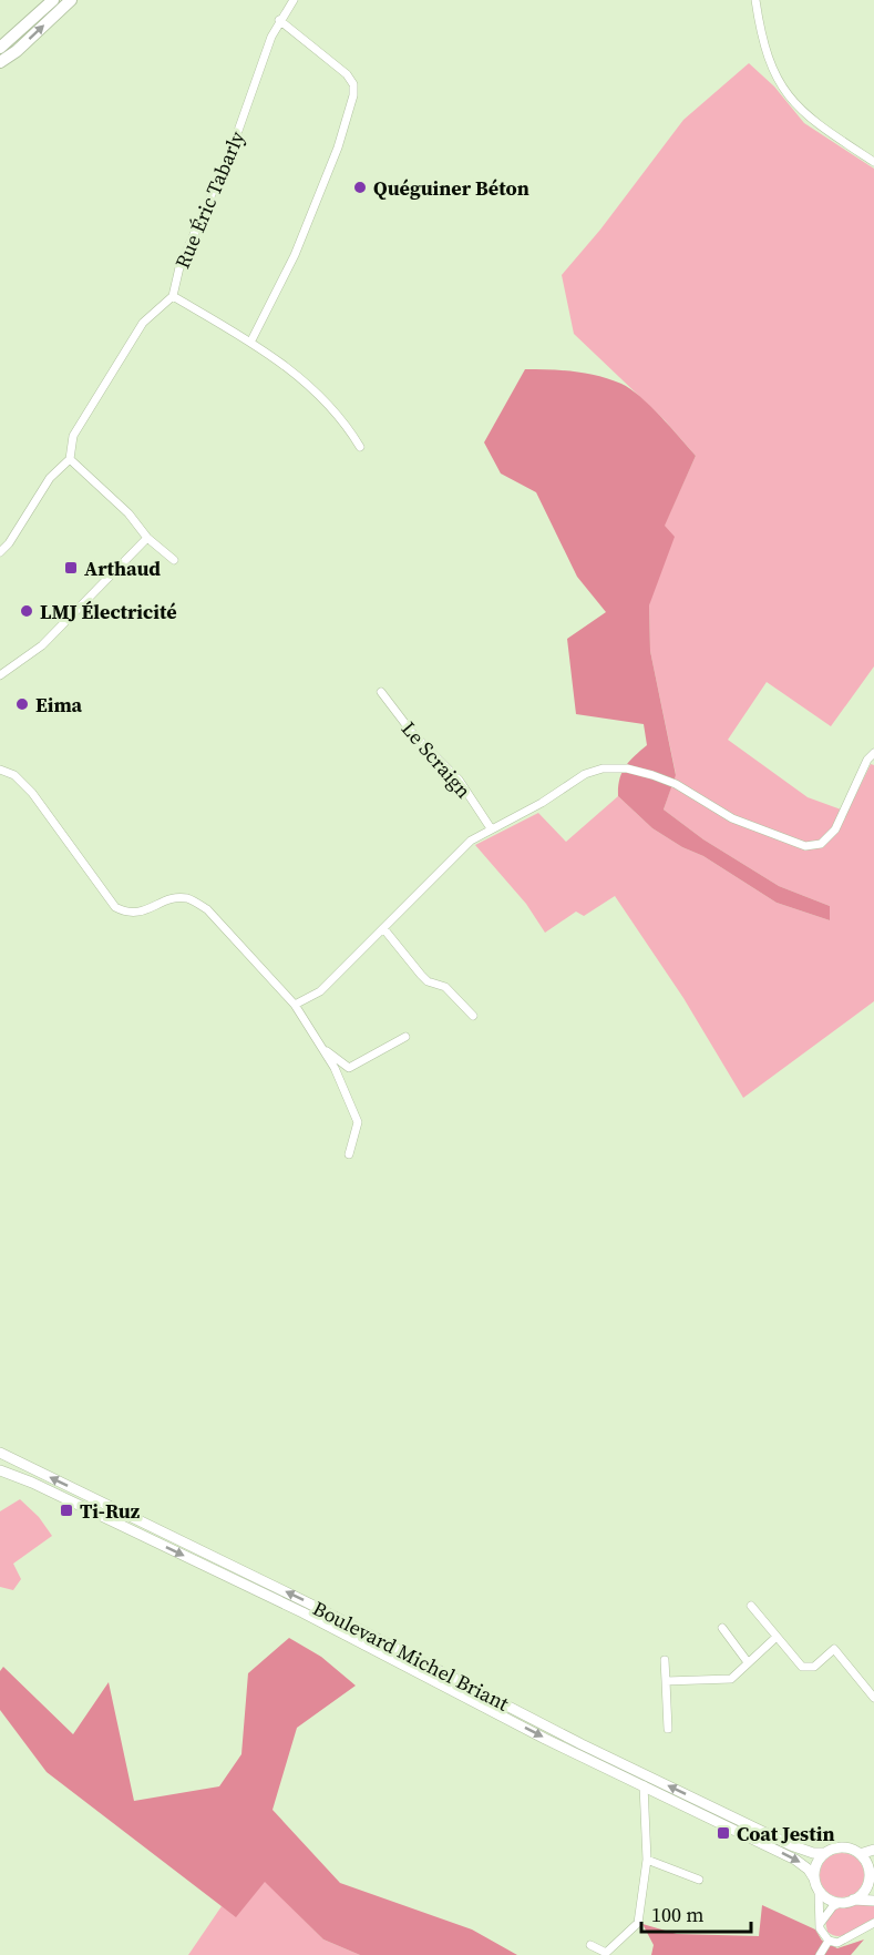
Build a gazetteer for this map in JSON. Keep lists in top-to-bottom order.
{
  "streets": {
    "main road": ["Boulevard Michel Briant"],
    "street": ["Rue Éric Tabarly", "Le Scraign"]
  },
  "places": {
    "other": ["Quéguiner Béton", "LMJ Électricité", "Eima"],
    "transit": ["Arthaud", "Ti-Ruz", "Coat Jestin"]
  },
  "scale_bar": "100 m"
}
